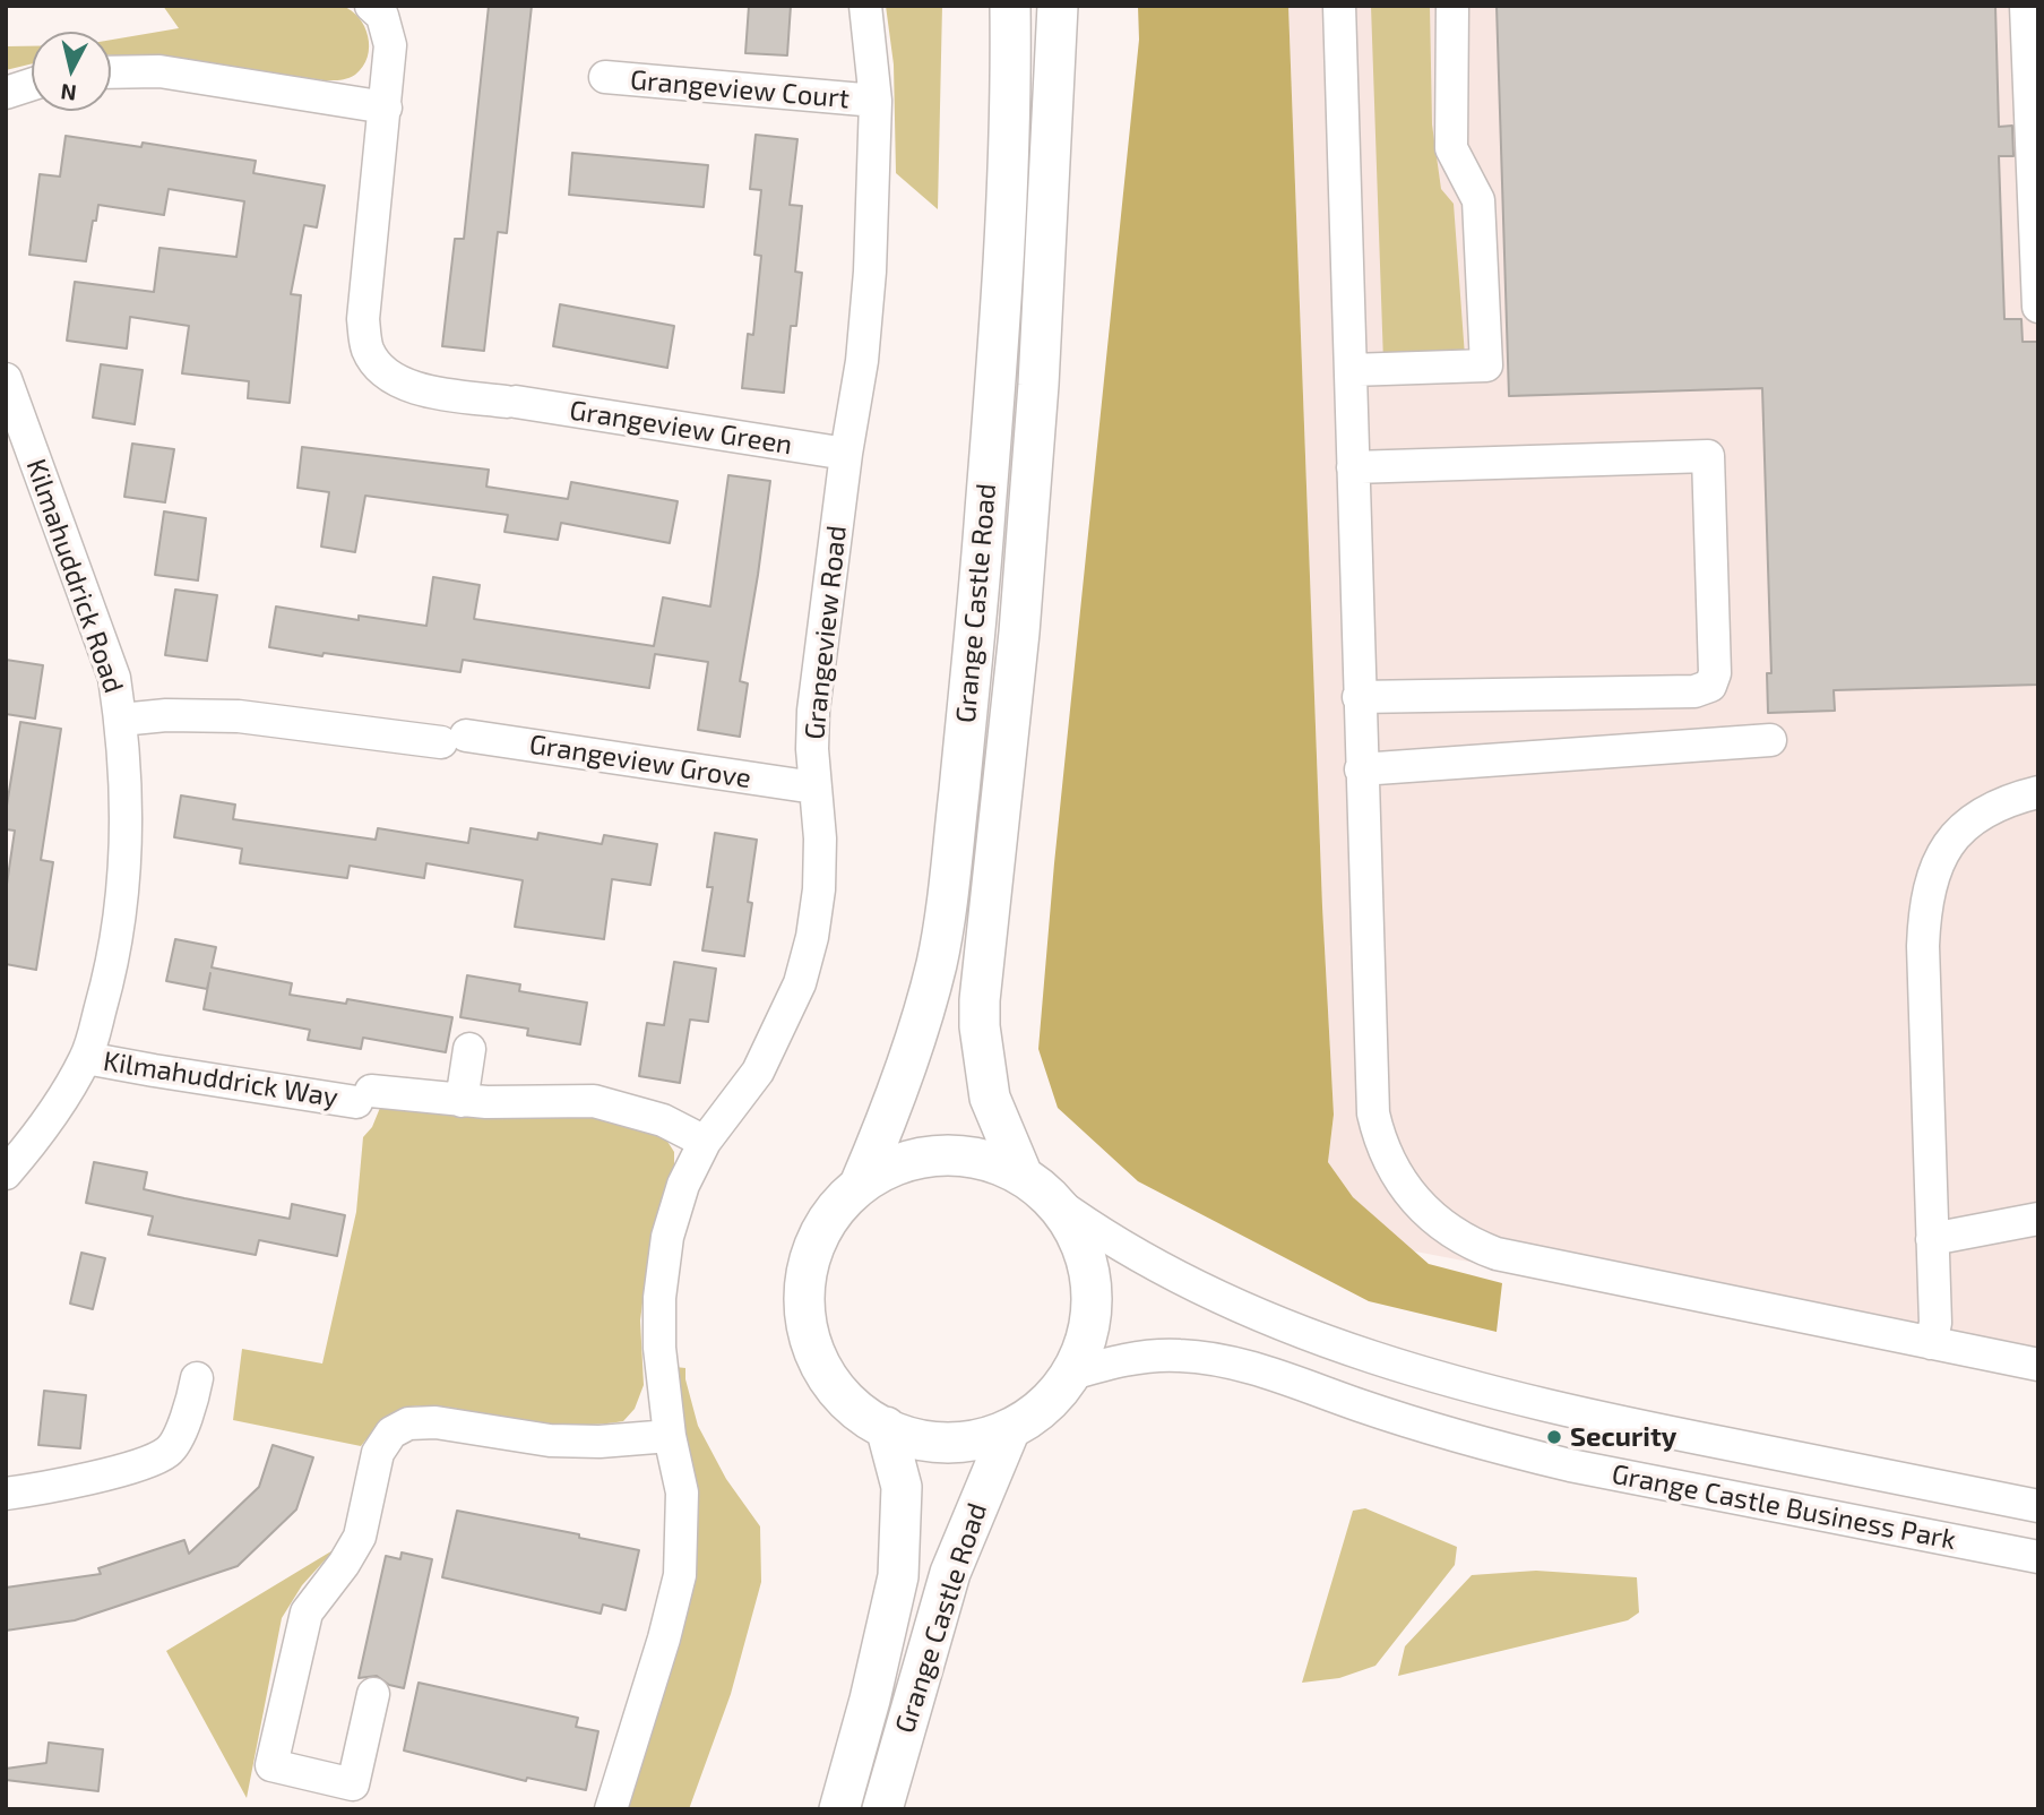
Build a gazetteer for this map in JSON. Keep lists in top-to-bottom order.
{
  "streets": {
    "main road": ["Grange Castle Road"],
    "street": [
      "Grangeview Court",
      "Grangeview Green",
      "Kilmahuddrick Road",
      "Grangeview Road",
      "Grangeview Grove",
      "Kilmahuddrick Way",
      "Grange Castle Business Park"
    ]
  },
  "crossings": [
    ["Grangeview Court", "Grangeview Road"],
    ["Grangeview Green", "Grangeview Road"],
    ["Kilmahuddrick Road", "Grangeview Grove"],
    ["Kilmahuddrick Road", "Kilmahuddrick Way"],
    ["Grange Castle Road", "Grange Castle Business Park"],
    ["Grangeview Road", "Grangeview Grove"],
    ["Grangeview Road", "Kilmahuddrick Way"]
  ],
  "places": ["Security"],
  "north": "bottom"
}
